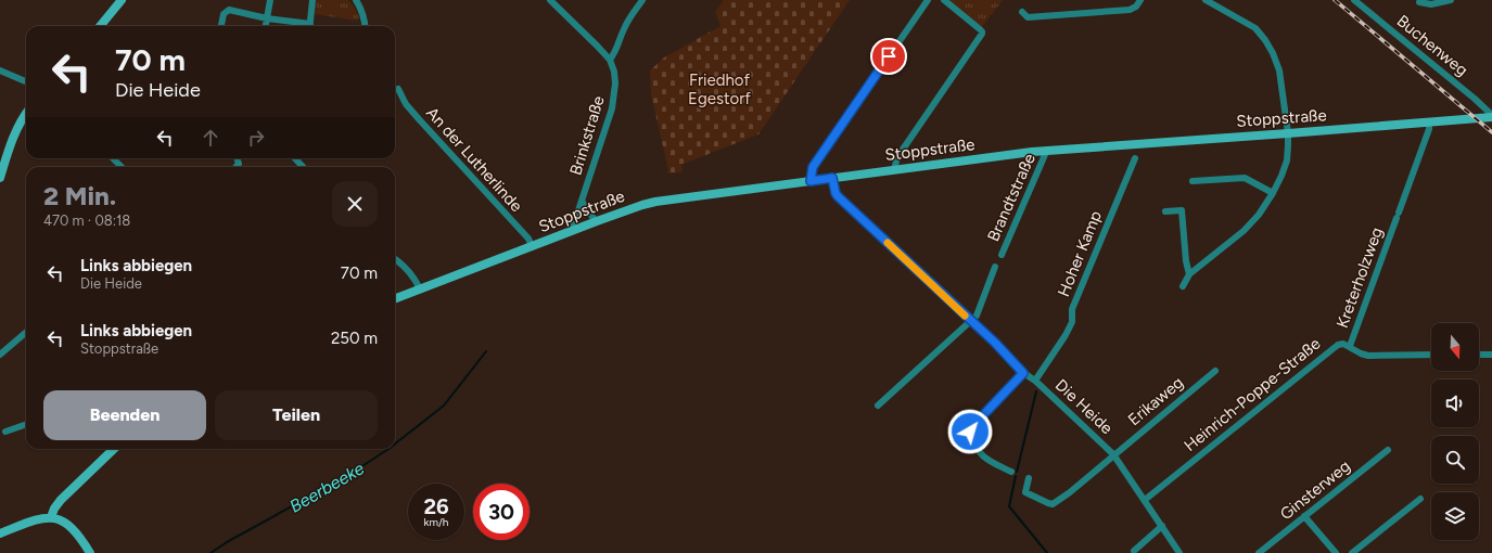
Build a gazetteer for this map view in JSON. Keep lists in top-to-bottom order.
{
  "streets": {
    "main road": ["Stoppstraße"],
    "street": [
      "Buchenweg",
      "Brinkstraße",
      "An der Lutherlinde",
      "Brandtstraße",
      "Hoher Kamp",
      "Kreterholzweg",
      "Heinrich-Poppe-Straße",
      "Erikaweg",
      "Die Heide",
      "Ginsterweg"
    ]
  },
  "crossings": [
    ["Buchenweg", "Stoppstraße"],
    ["Stoppstraße", "Brinkstraße"],
    ["Stoppstraße", "An der Lutherlinde"],
    ["Stoppstraße", "Brandtstraße"],
    ["Stoppstraße", "Kreterholzweg"],
    ["Stoppstraße", "Die Heide"],
    ["Brandtstraße", "Die Heide"],
    ["Hoher Kamp", "Die Heide"],
    ["Kreterholzweg", "Heinrich-Poppe-Straße"],
    ["Heinrich-Poppe-Straße", "Die Heide"],
    ["Erikaweg", "Die Heide"]
  ],
  "water": ["Beerbeeke"],
  "parks": ["Friedhof Egestorf"],
  "north": "bottom",
  "page": {
    "turn": ["70 m", "Die Heide"],
    "heading": ["2 Min.", "470 m · 08:18"],
    "list": [
      {
        "name": "Links abbiegen",
        "note": "Die Heide",
        "value": "70 m"
      },
      {
        "name": "Links abbiegen",
        "note": "Stoppstraße",
        "value": "250 m"
      }
    ],
    "buttons": ["Beenden", "Teilen"],
    "speed": "26 km/h",
    "limit": "30"
  }
}
